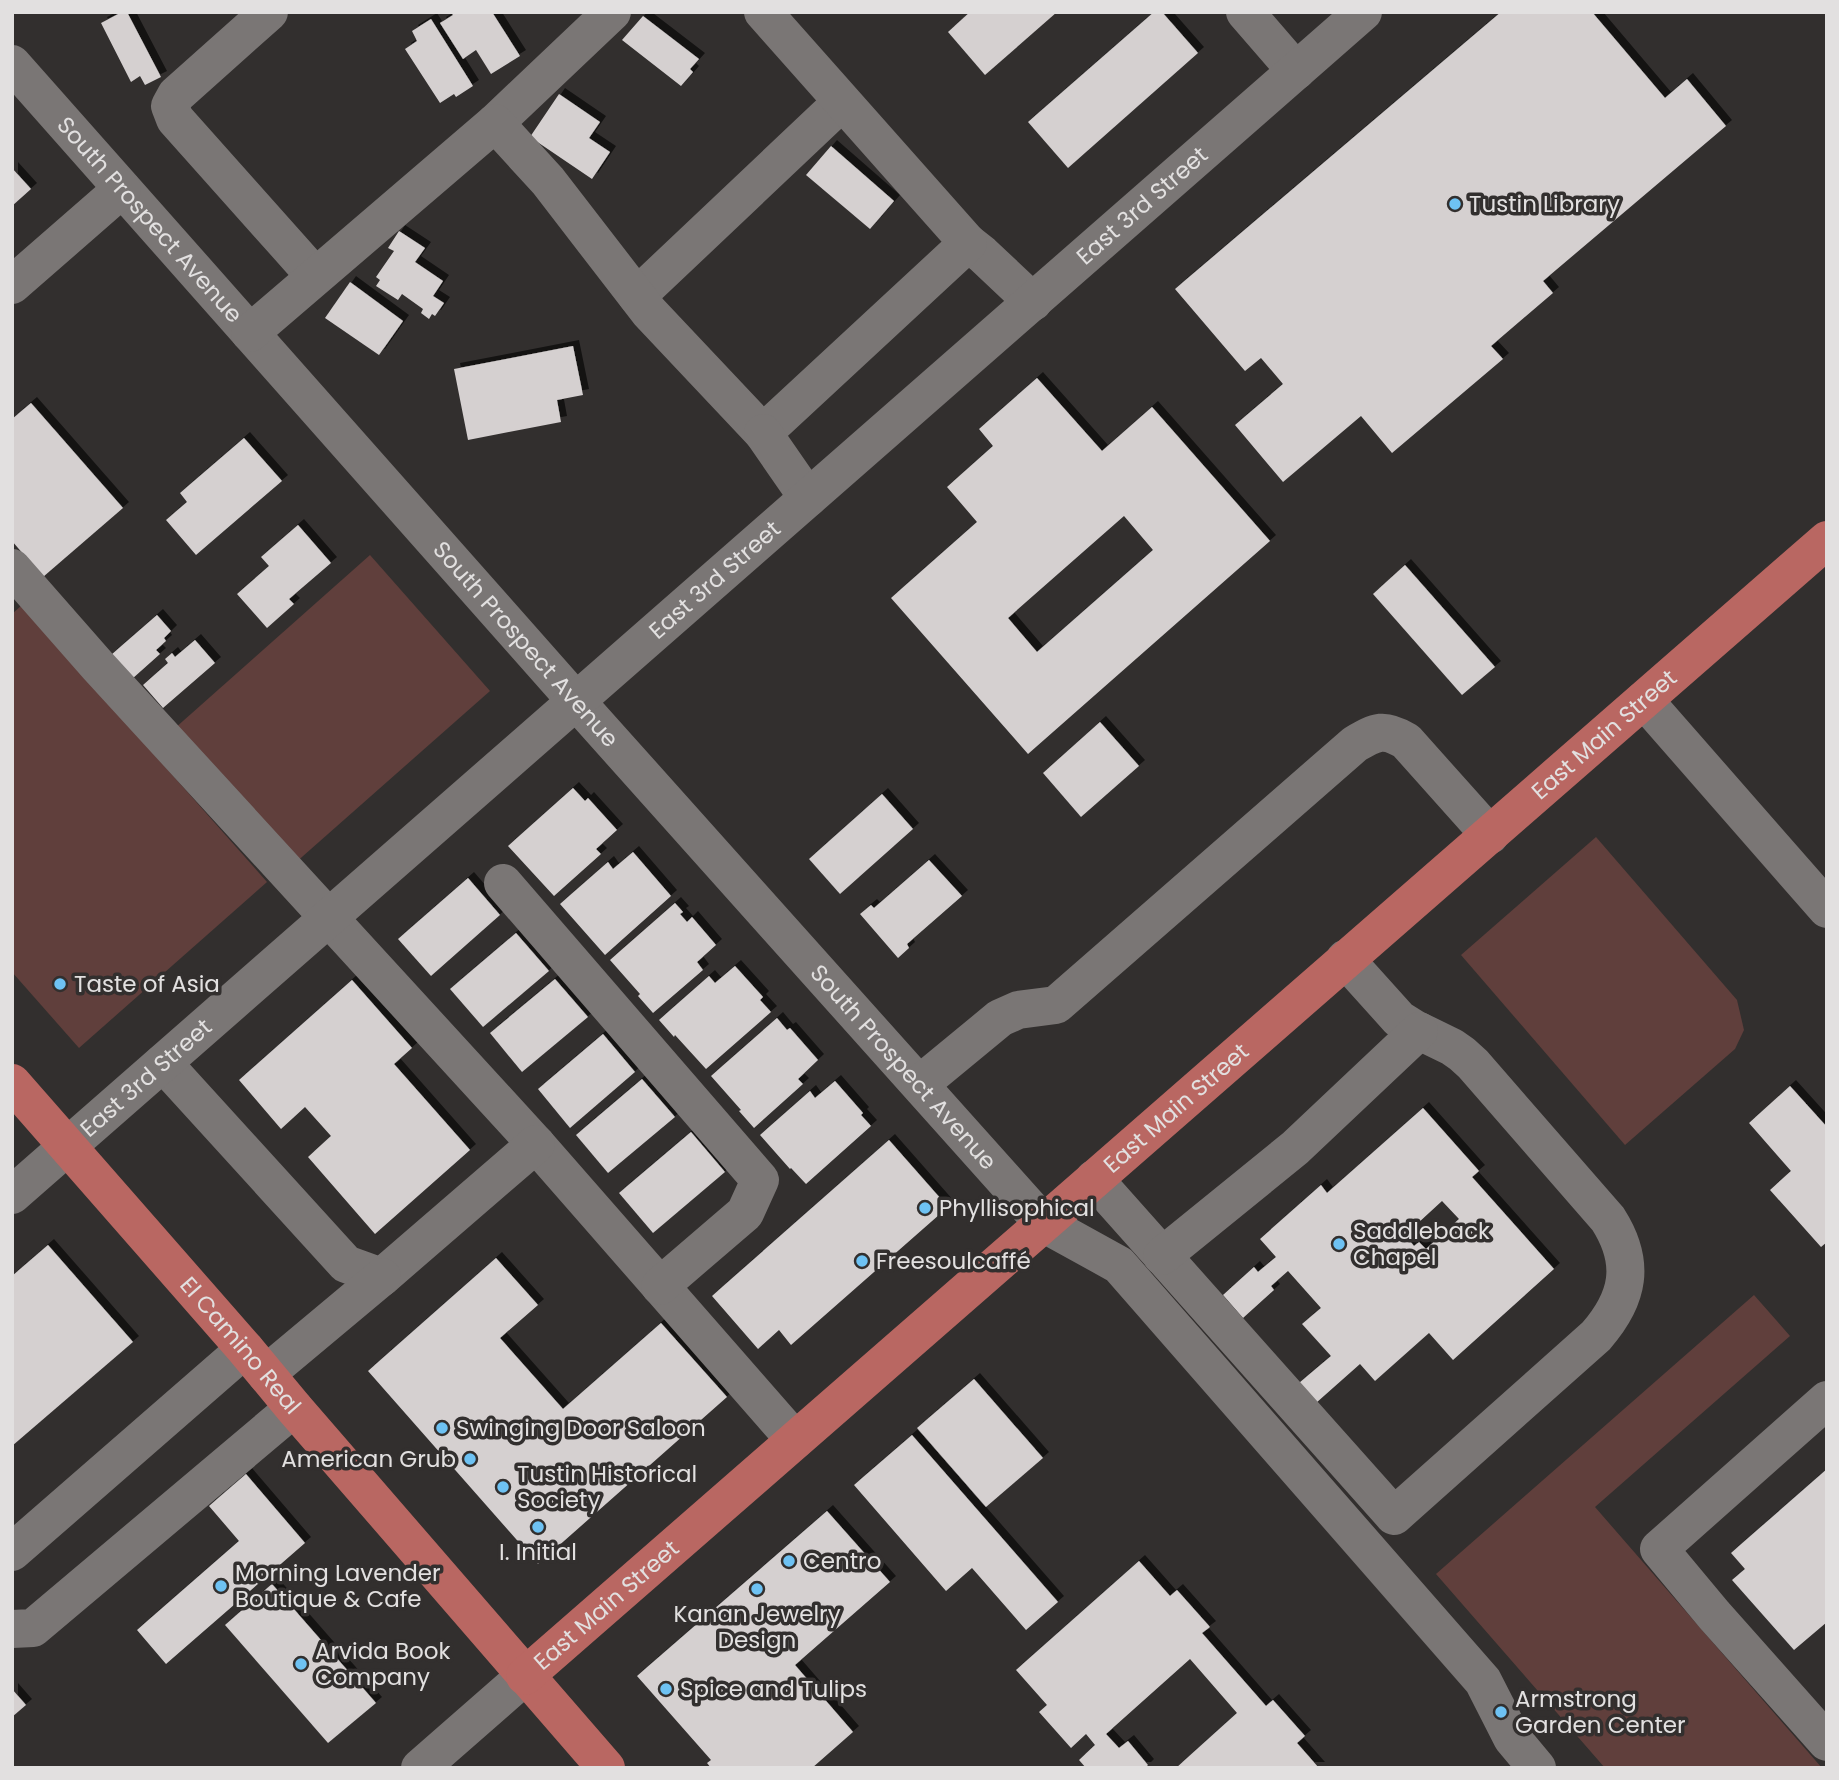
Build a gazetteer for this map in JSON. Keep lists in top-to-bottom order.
{
  "streets": {
    "main road": ["East Main Street", "El Camino Real"],
    "street": ["East 3rd Street", "South Prospect Avenue"]
  },
  "crossings": [
    ["East 3rd Street", "South Prospect Avenue"],
    ["East 3rd Street", "El Camino Real"],
    ["South Prospect Avenue", "East Main Street"],
    ["East Main Street", "El Camino Real"]
  ],
  "places": [
    "Tustin Library",
    "Taste of Asia",
    "Phyllisophical",
    "Saddleback Chapel",
    "Freesoulcaffé",
    "Swinging Door Saloon",
    "American Grub",
    "Tustin Historical Society",
    "I. Initial",
    "Centro",
    "Morning Lavender Boutique & Cafe",
    "Kanan Jewelry Design",
    "Arvida Book Company",
    "Spice and Tulips",
    "Armstrong Garden Center"
  ]
}
